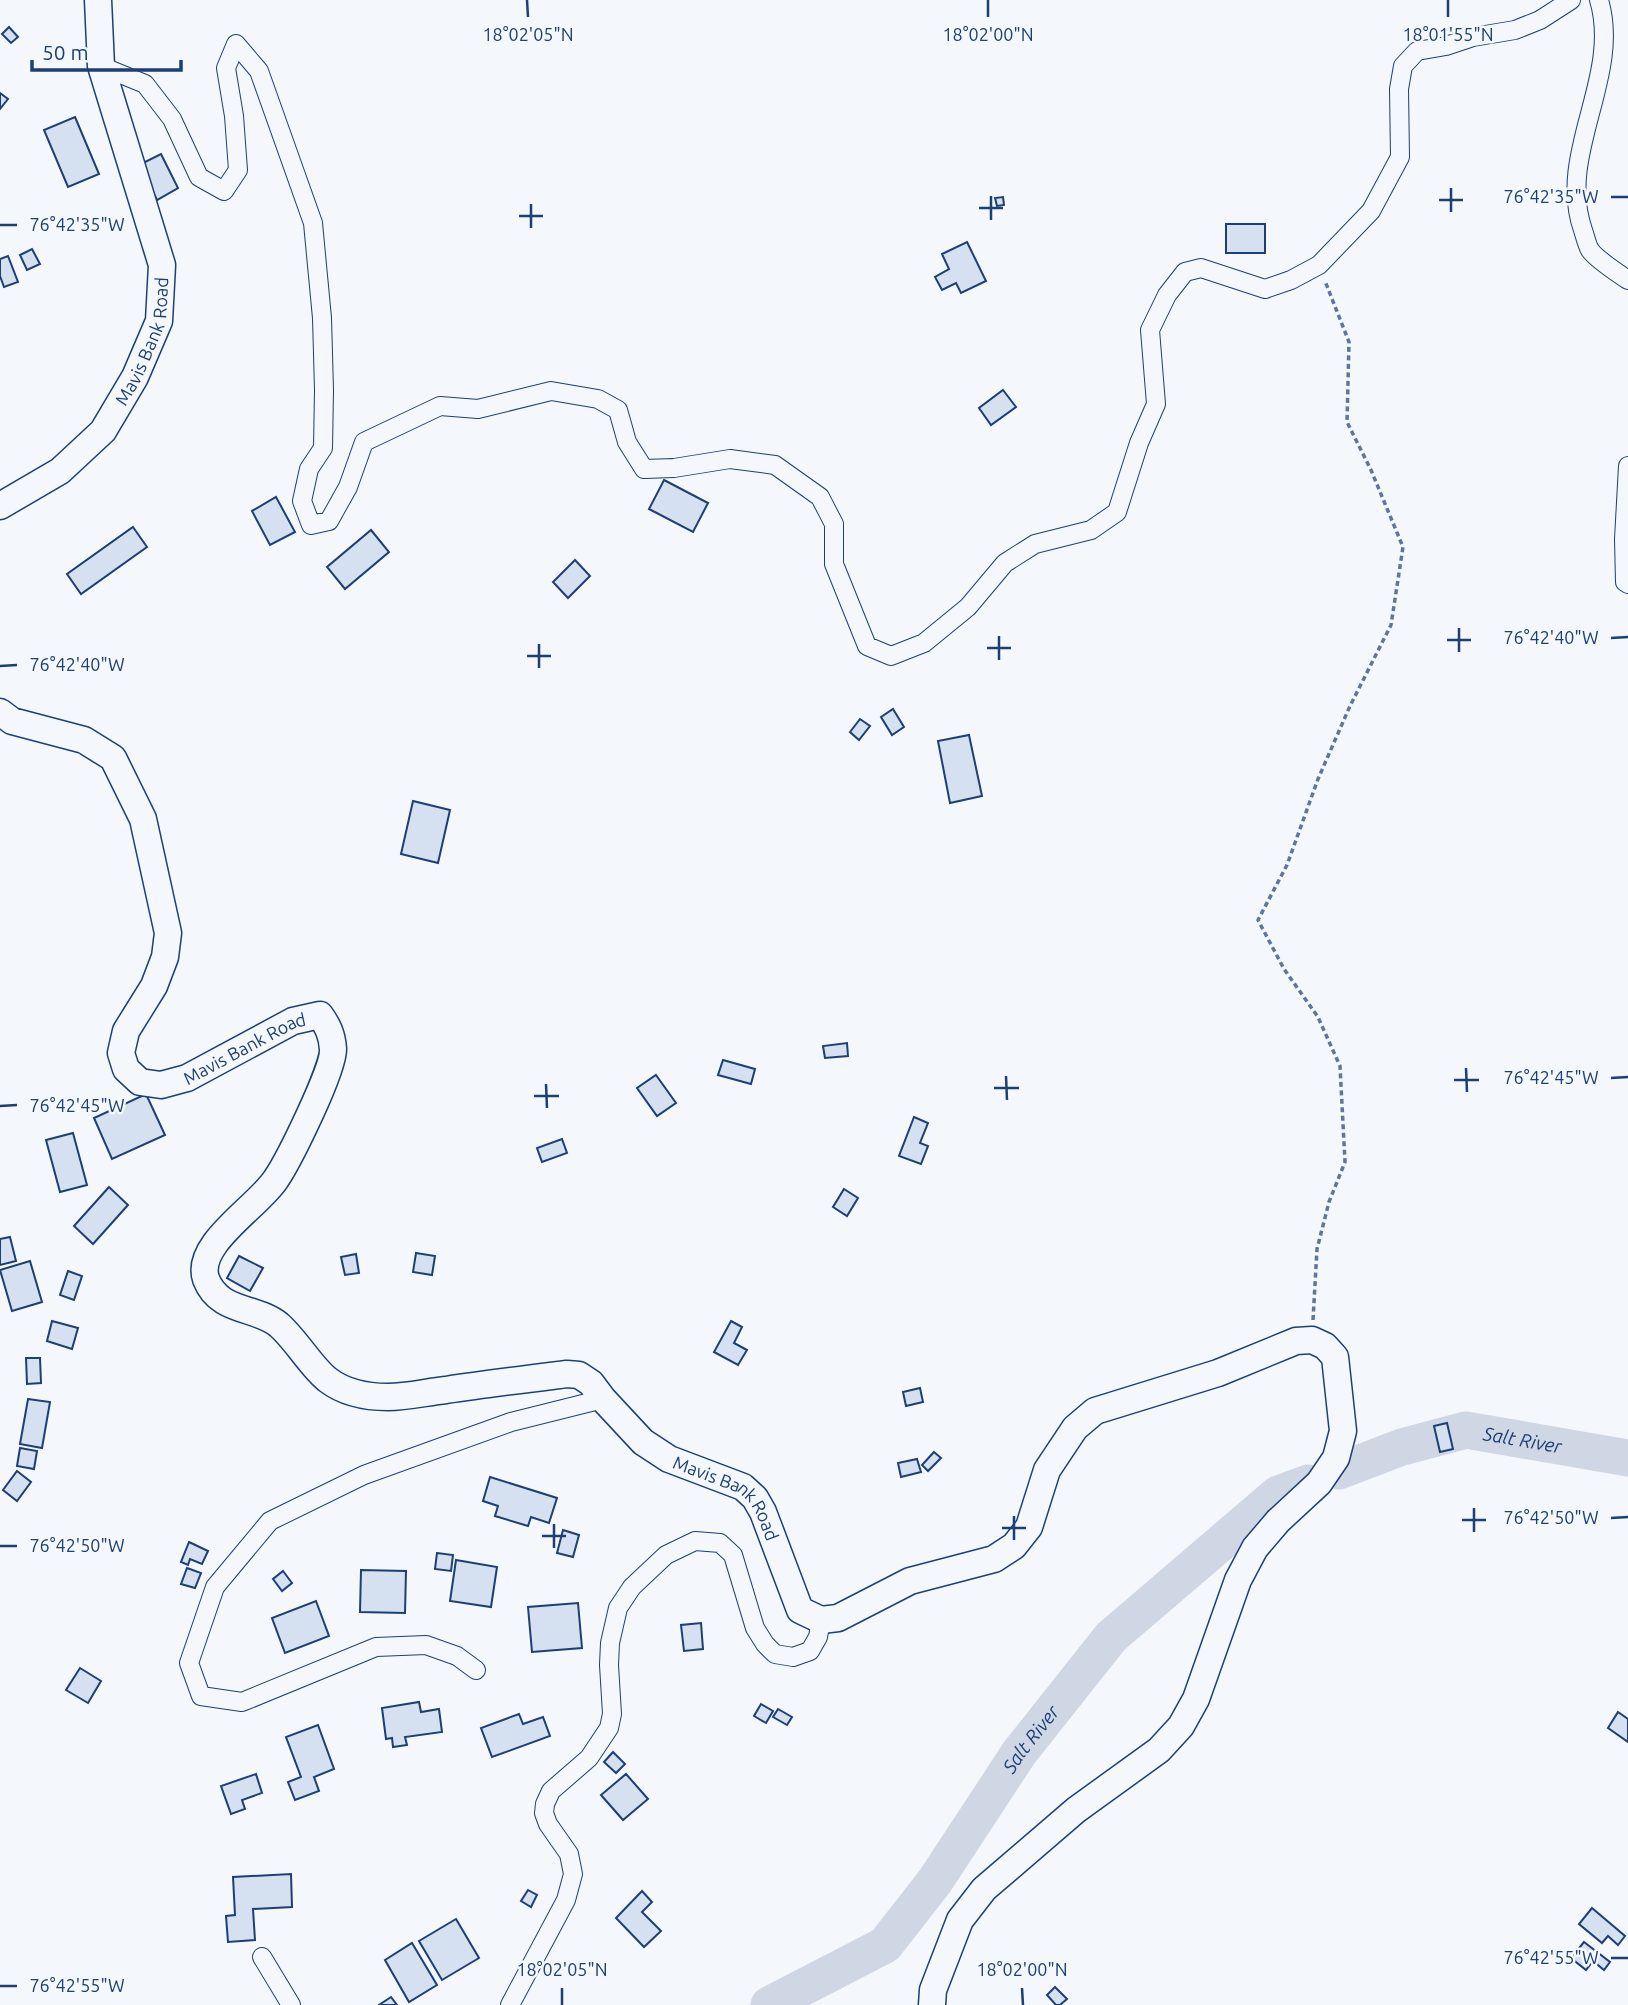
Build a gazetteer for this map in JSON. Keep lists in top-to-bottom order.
{
  "streets": {
    "street": ["Mavis Bank Road"]
  },
  "water": ["Salt River"],
  "scale_bar": "50 m",
  "coordinates": [
    "18°02'05\"N",
    "18°02'00\"N",
    "18°01'55\"N",
    "76°42'35\"W",
    "76°42'40\"W",
    "76°42'45\"W",
    "76°42'50\"W",
    "76°42'55\"W"
  ]
}
